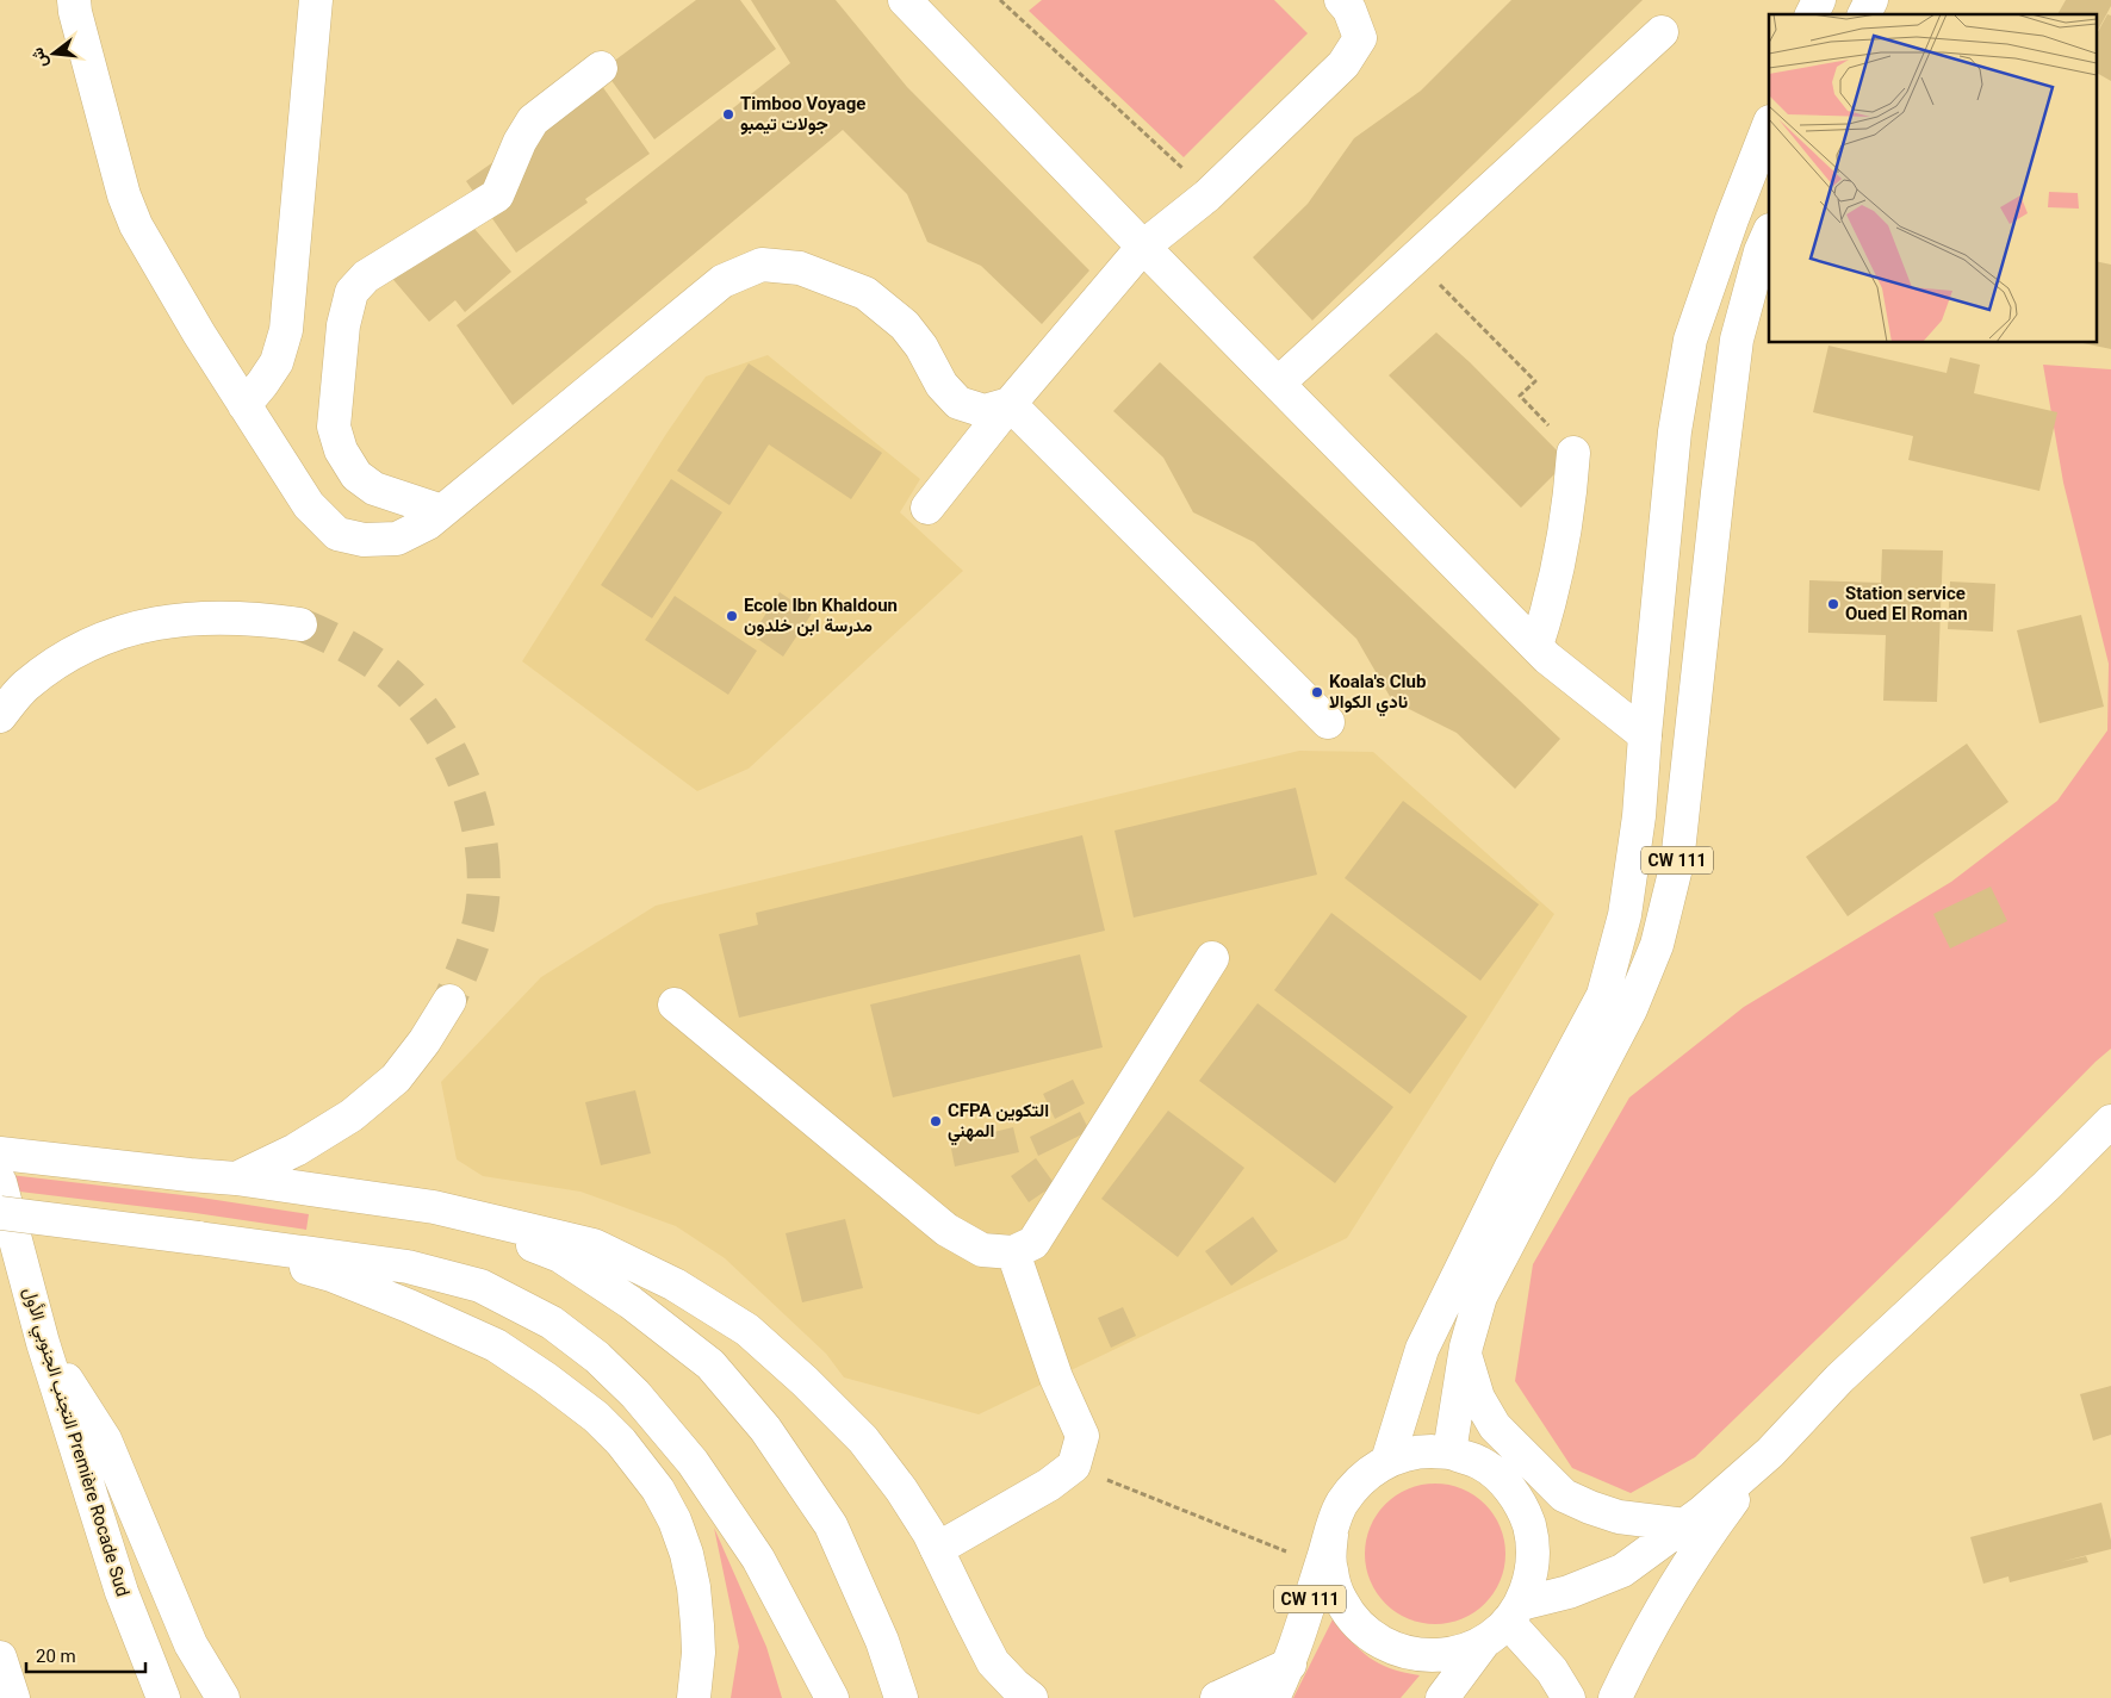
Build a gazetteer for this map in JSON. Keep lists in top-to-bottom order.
{
  "streets": {
    "main road": ["CW 111", "التجنب الجنوبي الأول Première Rocade Sud"]
  },
  "places": [
    "Timboo Voyage جولات تيمبو",
    "Station service Oued El Roman",
    "Ecole Ibn Khaldoun مدرسة ابن خلدون",
    "Koala's Club نادي الكوالا",
    "CFPA التكوين المهني"
  ],
  "scale_bar": "20 m",
  "north": "left"
}
